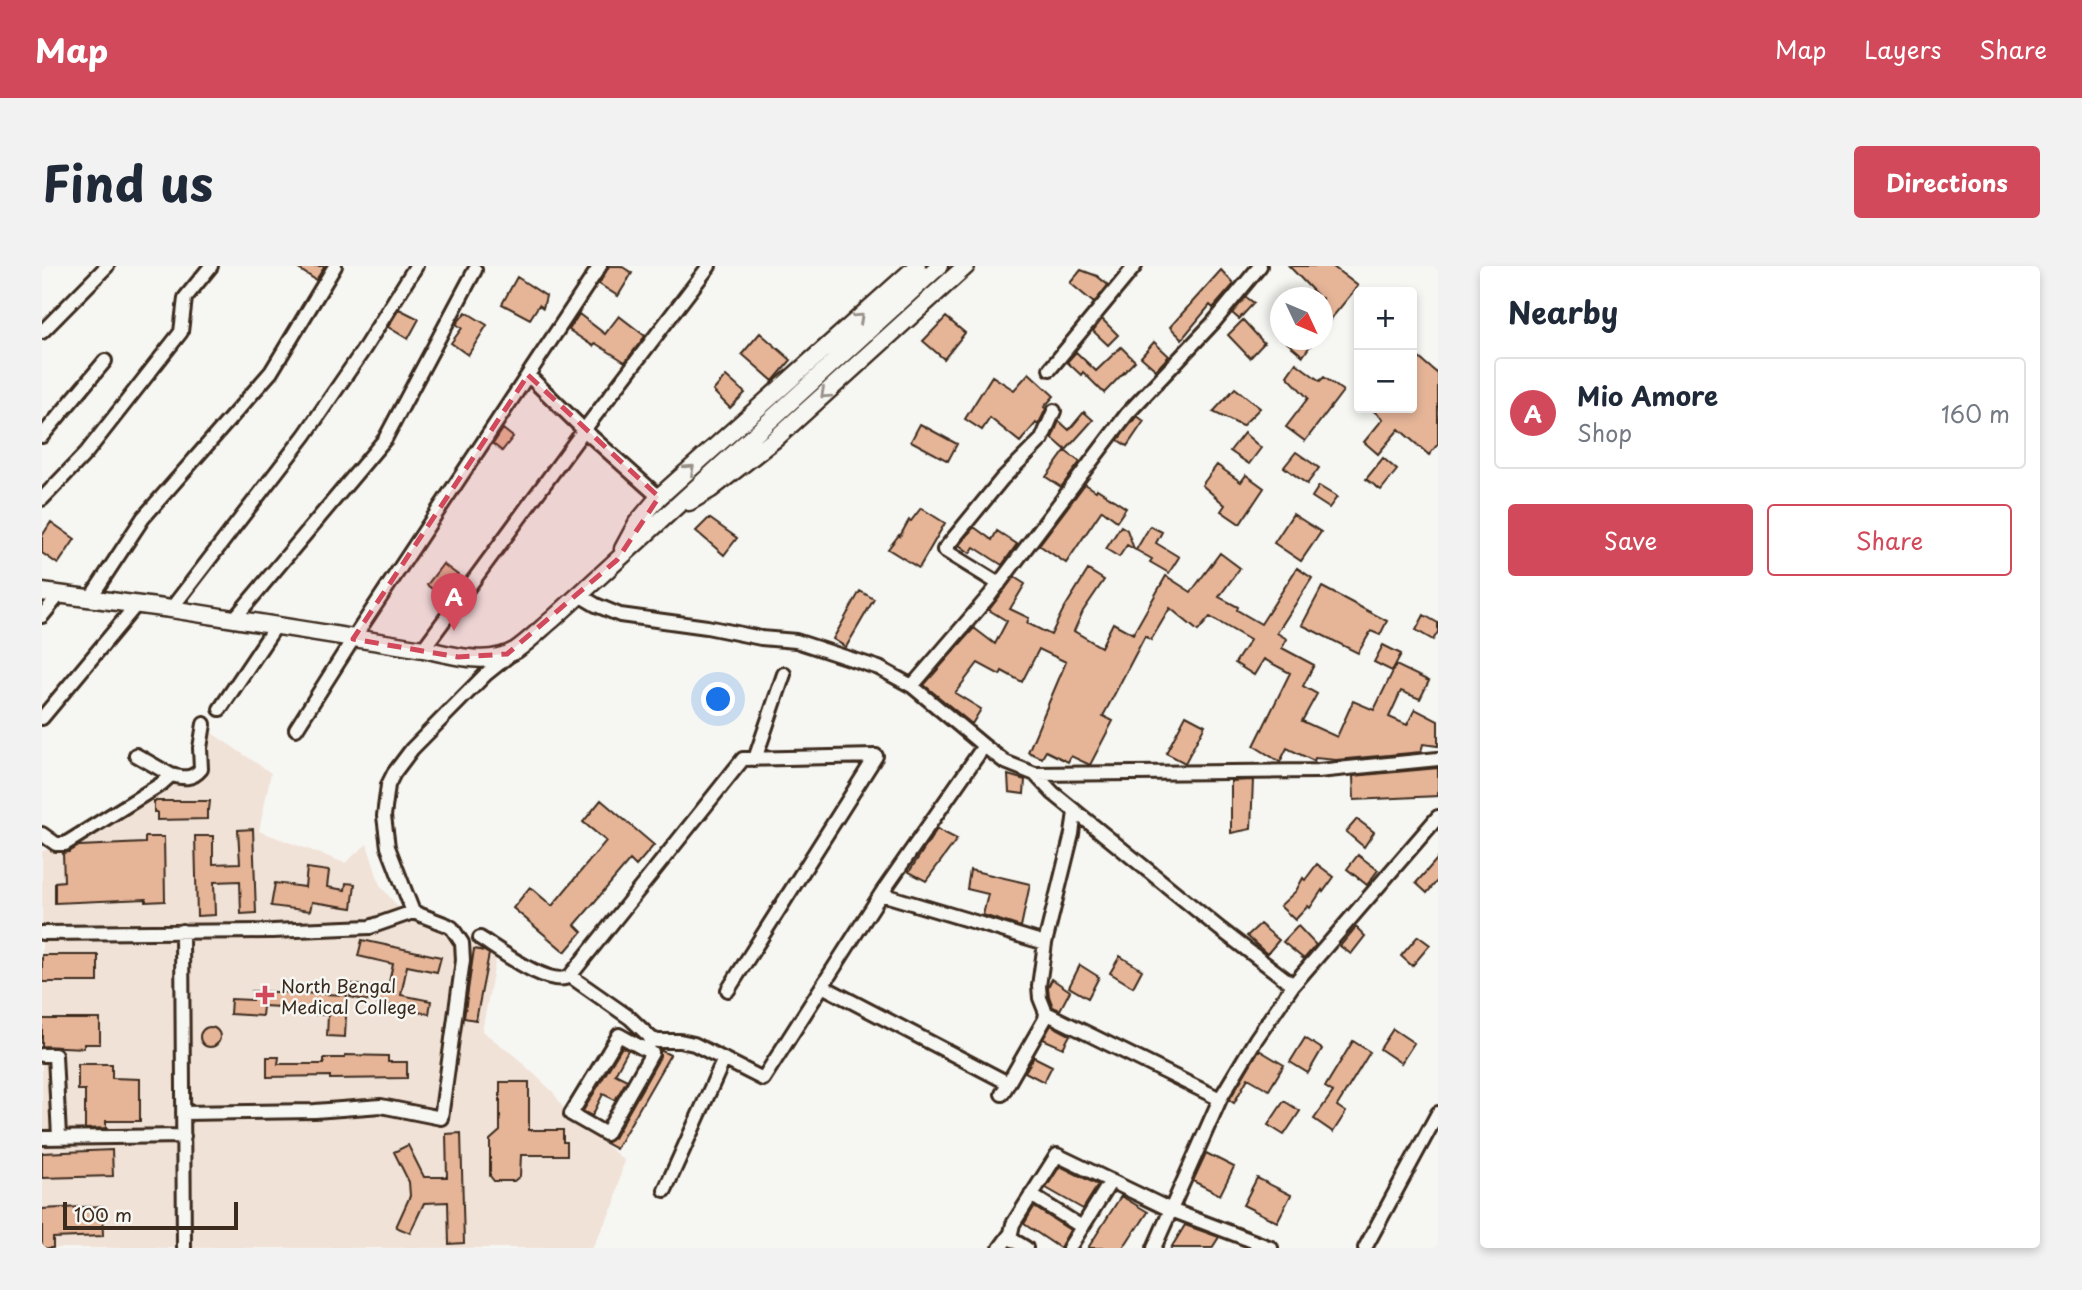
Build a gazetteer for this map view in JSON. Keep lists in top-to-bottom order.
{
  "places": {
    "health": ["North Bengal Medical College"]
  },
  "scale_bar": "100 m",
  "north": "bottom right",
  "page": {
    "header": "Map",
    "nav": ["Map", "Layers", "Share"],
    "title": "Find us",
    "buttons": [
      "Directions",
      ["Save", "Share"]
    ],
    "heading": "Nearby",
    "map_buttons": ["+", "−"],
    "list": [
      {
        "mark": "A",
        "name": "Mio Amore",
        "note": "Shop",
        "value": "160 m"
      }
    ],
    "pins": "A",
    "scale": "100 m"
  }
}
